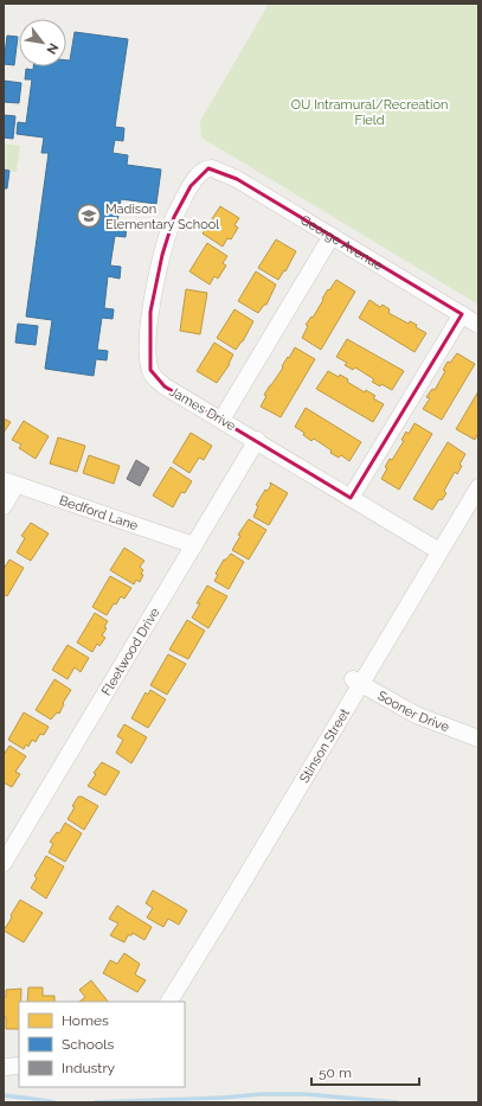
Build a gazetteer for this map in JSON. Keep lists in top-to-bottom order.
{
  "streets": {
    "street": [
      "George Avenue",
      "James Drive",
      "Bedford Lane",
      "Fleetwood Drive",
      "Sooner Drive",
      "Stinson Street"
    ]
  },
  "crossings": [
    ["George Avenue", "James Drive"],
    ["James Drive", "Fleetwood Drive"],
    ["James Drive", "Stinson Street"],
    ["Bedford Lane", "Fleetwood Drive"],
    ["Sooner Drive", "Stinson Street"]
  ],
  "parks": ["OU Intramural/Recreation Field"],
  "places": {
    "school or university": ["Madison Elementary School"]
  },
  "legend": ["Homes", "Schools", "Industry"],
  "scale_bar": "50 m",
  "north": "bottom right"
}
